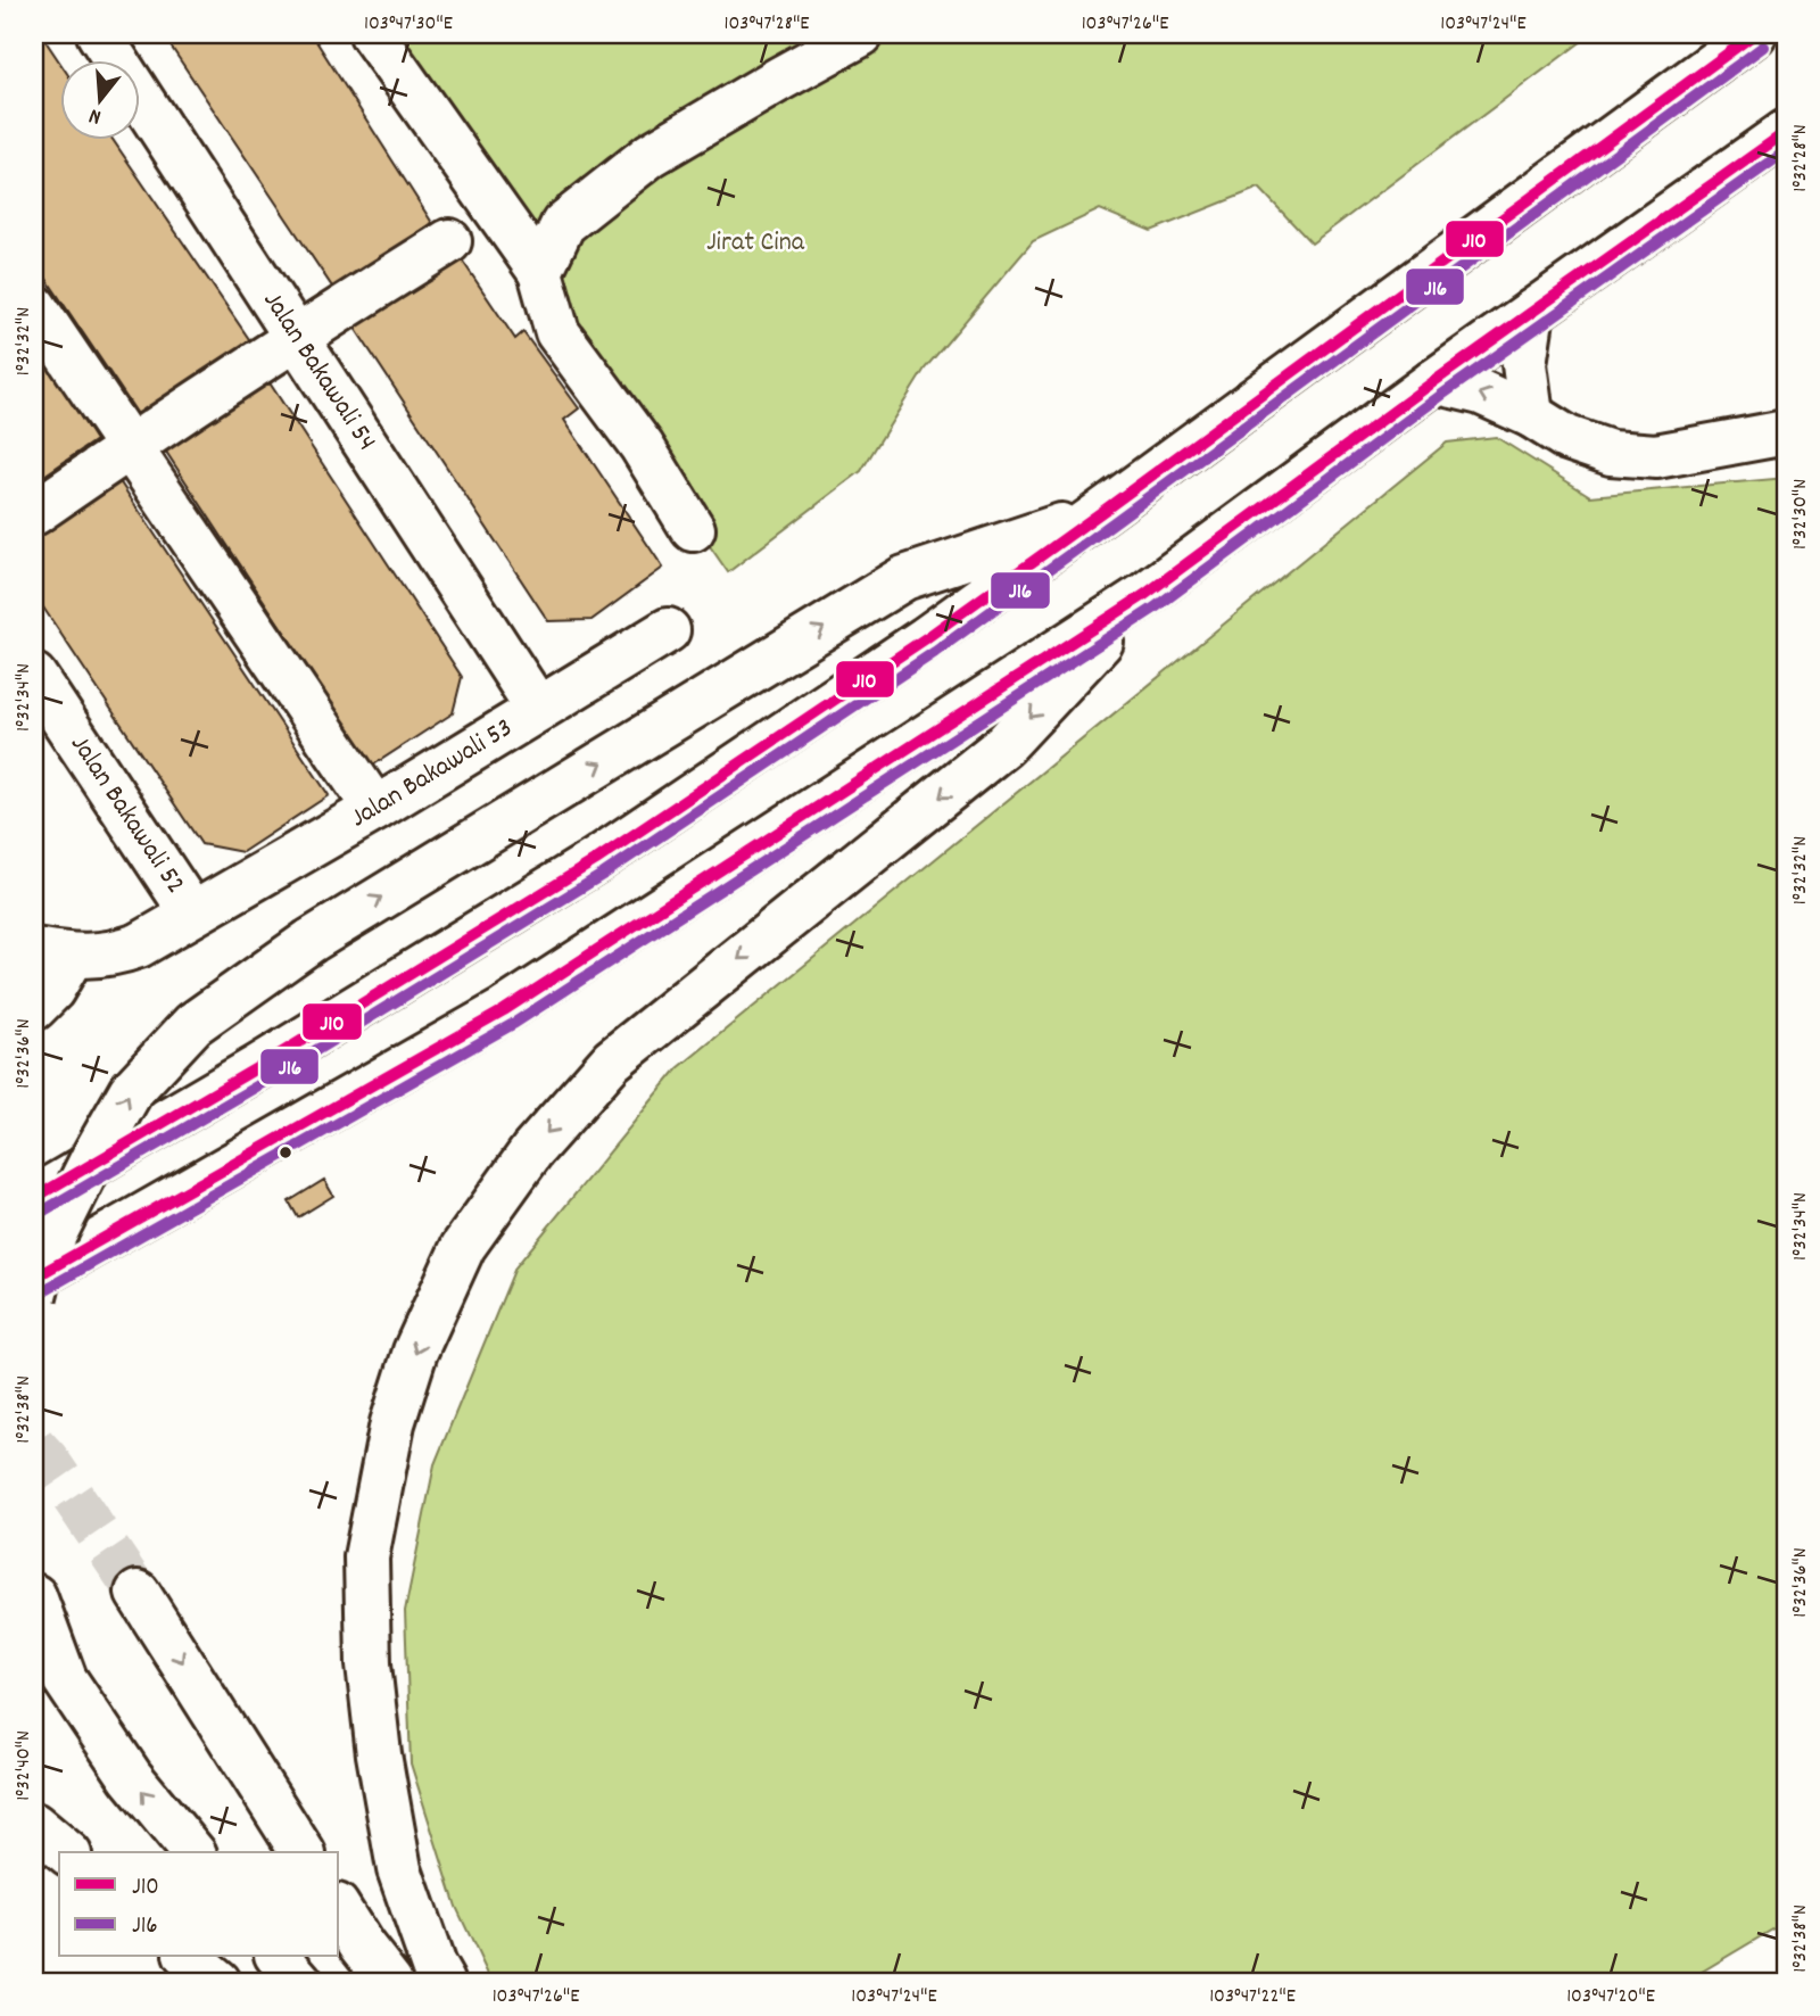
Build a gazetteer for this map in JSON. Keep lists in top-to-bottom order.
{
  "streets": {
    "main road": ["Jalan Bakawali 54", "Jalan Bakawali 53", "Jalan Bakawali 52"]
  },
  "crossings": [
    ["Jalan Bakawali 54", "Jalan Bakawali 53"],
    ["Jalan Bakawali 53", "Jalan Bakawali 52"]
  ],
  "parks": ["Jirat Cina"],
  "lines": ["transit line J10", "transit line J16"],
  "legend": ["J10", "J16"],
  "north": "bottom",
  "coordinates": [
    "103°47'30\"E",
    "103°47'28\"E",
    "103°47'26\"E",
    "103°47'24\"E",
    "1°32'28\"N",
    "1°32'32\"N",
    "1°32'30\"N",
    "1°32'34\"N",
    "1°32'36\"N",
    "1°32'38\"N",
    "1°32'40\"N",
    "103°47'22\"E",
    "103°47'20\"E"
  ]
}
